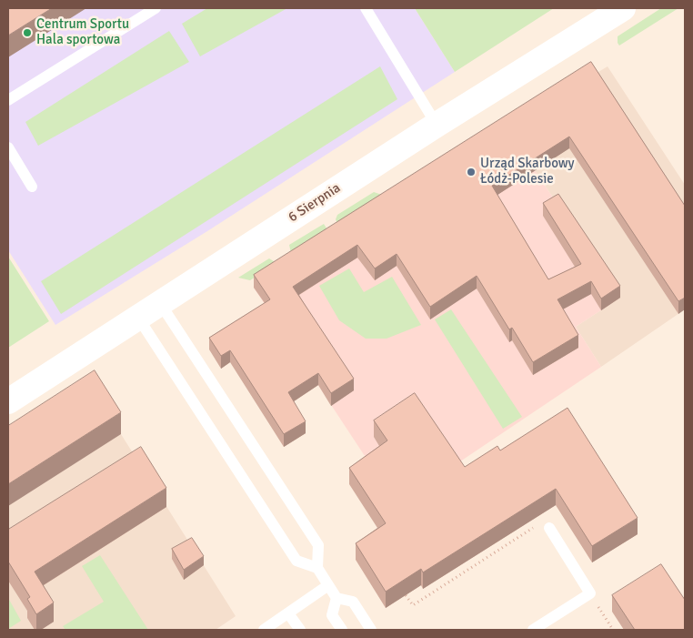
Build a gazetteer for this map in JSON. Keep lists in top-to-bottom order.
{
  "streets": {
    "street": ["6 Sierpnia"]
  },
  "places": ["Centrum Sportu Hala sportowa", "Urząd Skarbowy Łódż-Polesie"]
}
